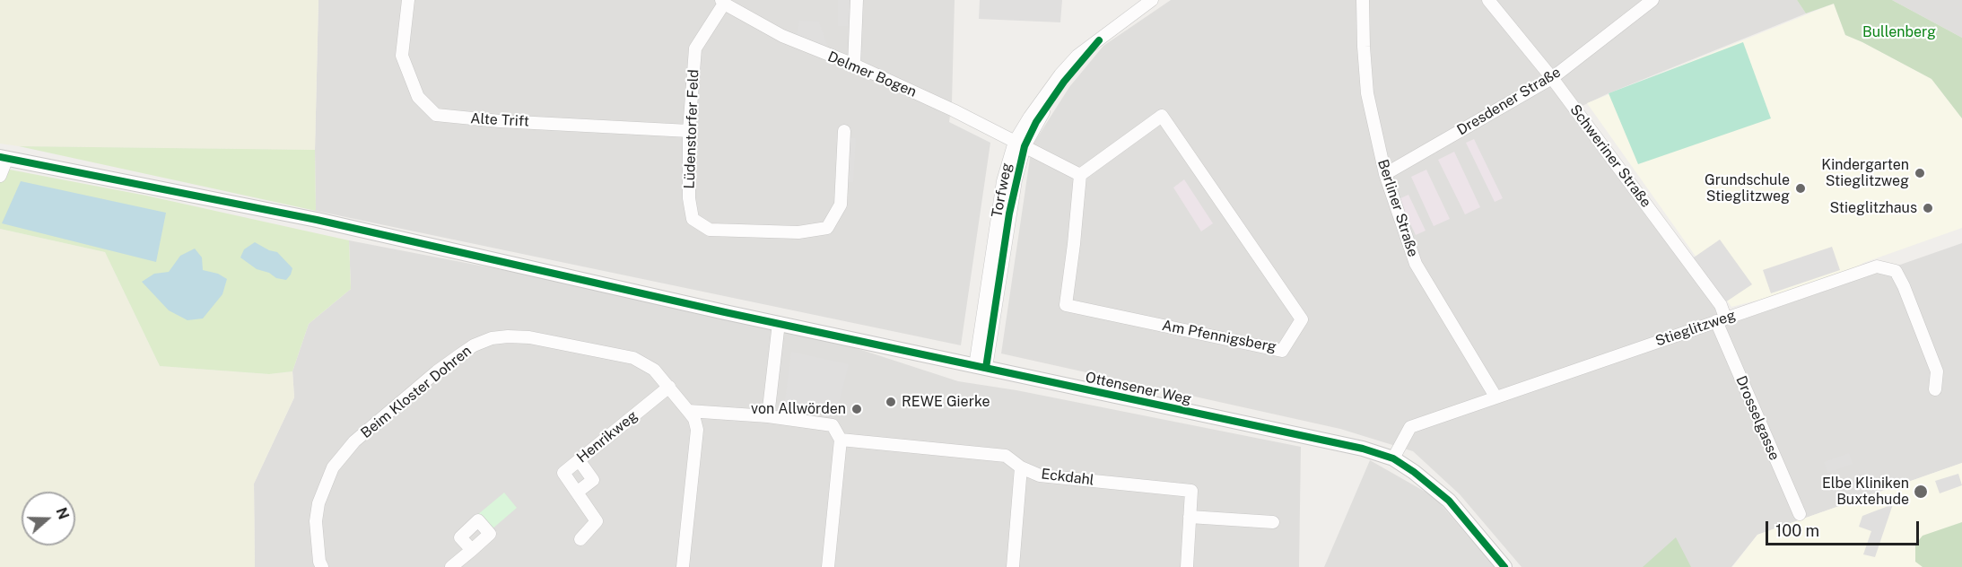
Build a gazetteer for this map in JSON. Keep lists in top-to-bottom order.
{
  "streets": {
    "street": [
      "Delmer Bogen",
      "Dresdener Straße",
      "Alte Trift",
      "Lüdenstorfer Feld",
      "Schweriner Straße",
      "Torfweg",
      "Berliner Straße",
      "Stieglitzweg",
      "Am Pfennigsberg",
      "Ottensener Weg",
      "Beim Kloster Dohren",
      "Drosselgasse",
      "Henrikweg",
      "Eckdahl"
    ]
  },
  "crossings": [
    ["Delmer Bogen", "Lüdenstorfer Feld"],
    ["Delmer Bogen", "Torfweg"],
    ["Dresdener Straße", "Schweriner Straße"],
    ["Dresdener Straße", "Berliner Straße"],
    ["Alte Trift", "Lüdenstorfer Feld"],
    ["Schweriner Straße", "Stieglitzweg"],
    ["Schweriner Straße", "Drosselgasse"],
    ["Torfweg", "Ottensener Weg"],
    ["Berliner Straße", "Stieglitzweg"],
    ["Stieglitzweg", "Ottensener Weg"],
    ["Stieglitzweg", "Drosselgasse"],
    ["Beim Kloster Dohren", "Henrikweg"]
  ],
  "parks": ["Bullenberg"],
  "places": [
    "Kindergarten Stieglitzweg",
    "Grundschule Stieglitzweg",
    "Stieglitzhaus",
    "REWE Gierke",
    "von Allwörden",
    "Elbe Kliniken Buxtehude"
  ],
  "scale_bar": "100 m",
  "north": "right"
}
